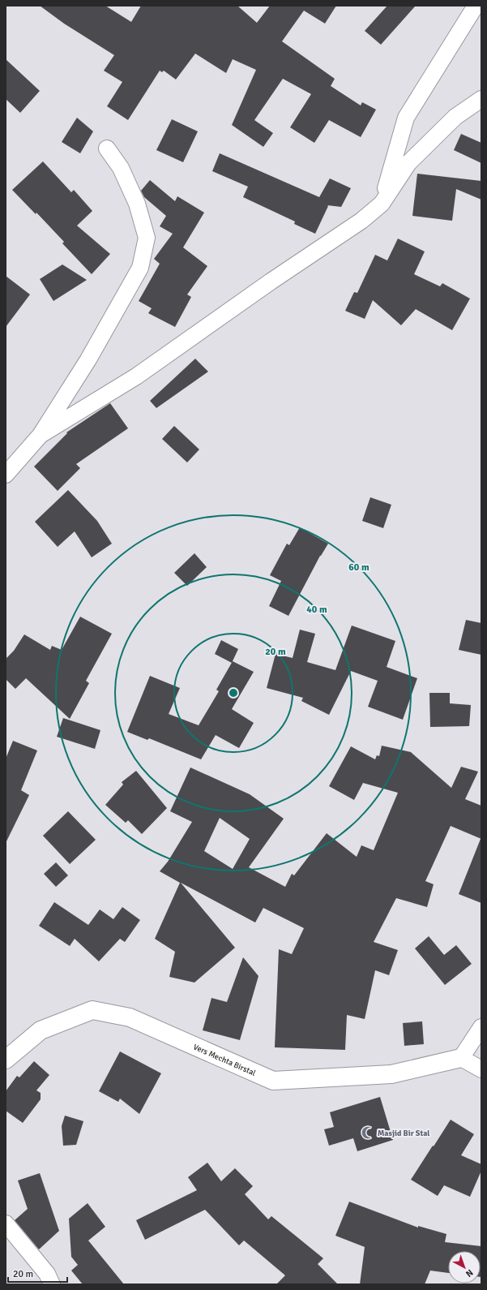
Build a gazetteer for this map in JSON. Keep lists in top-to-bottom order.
{
  "streets": {
    "street": ["Vers Mechta Birstal"]
  },
  "places": {
    "mosque": ["Masjid Bir Stal"]
  },
  "scale_bar": "20 m",
  "north": "bottom right",
  "rings": ["60 m", "40 m", "20 m"]
}
